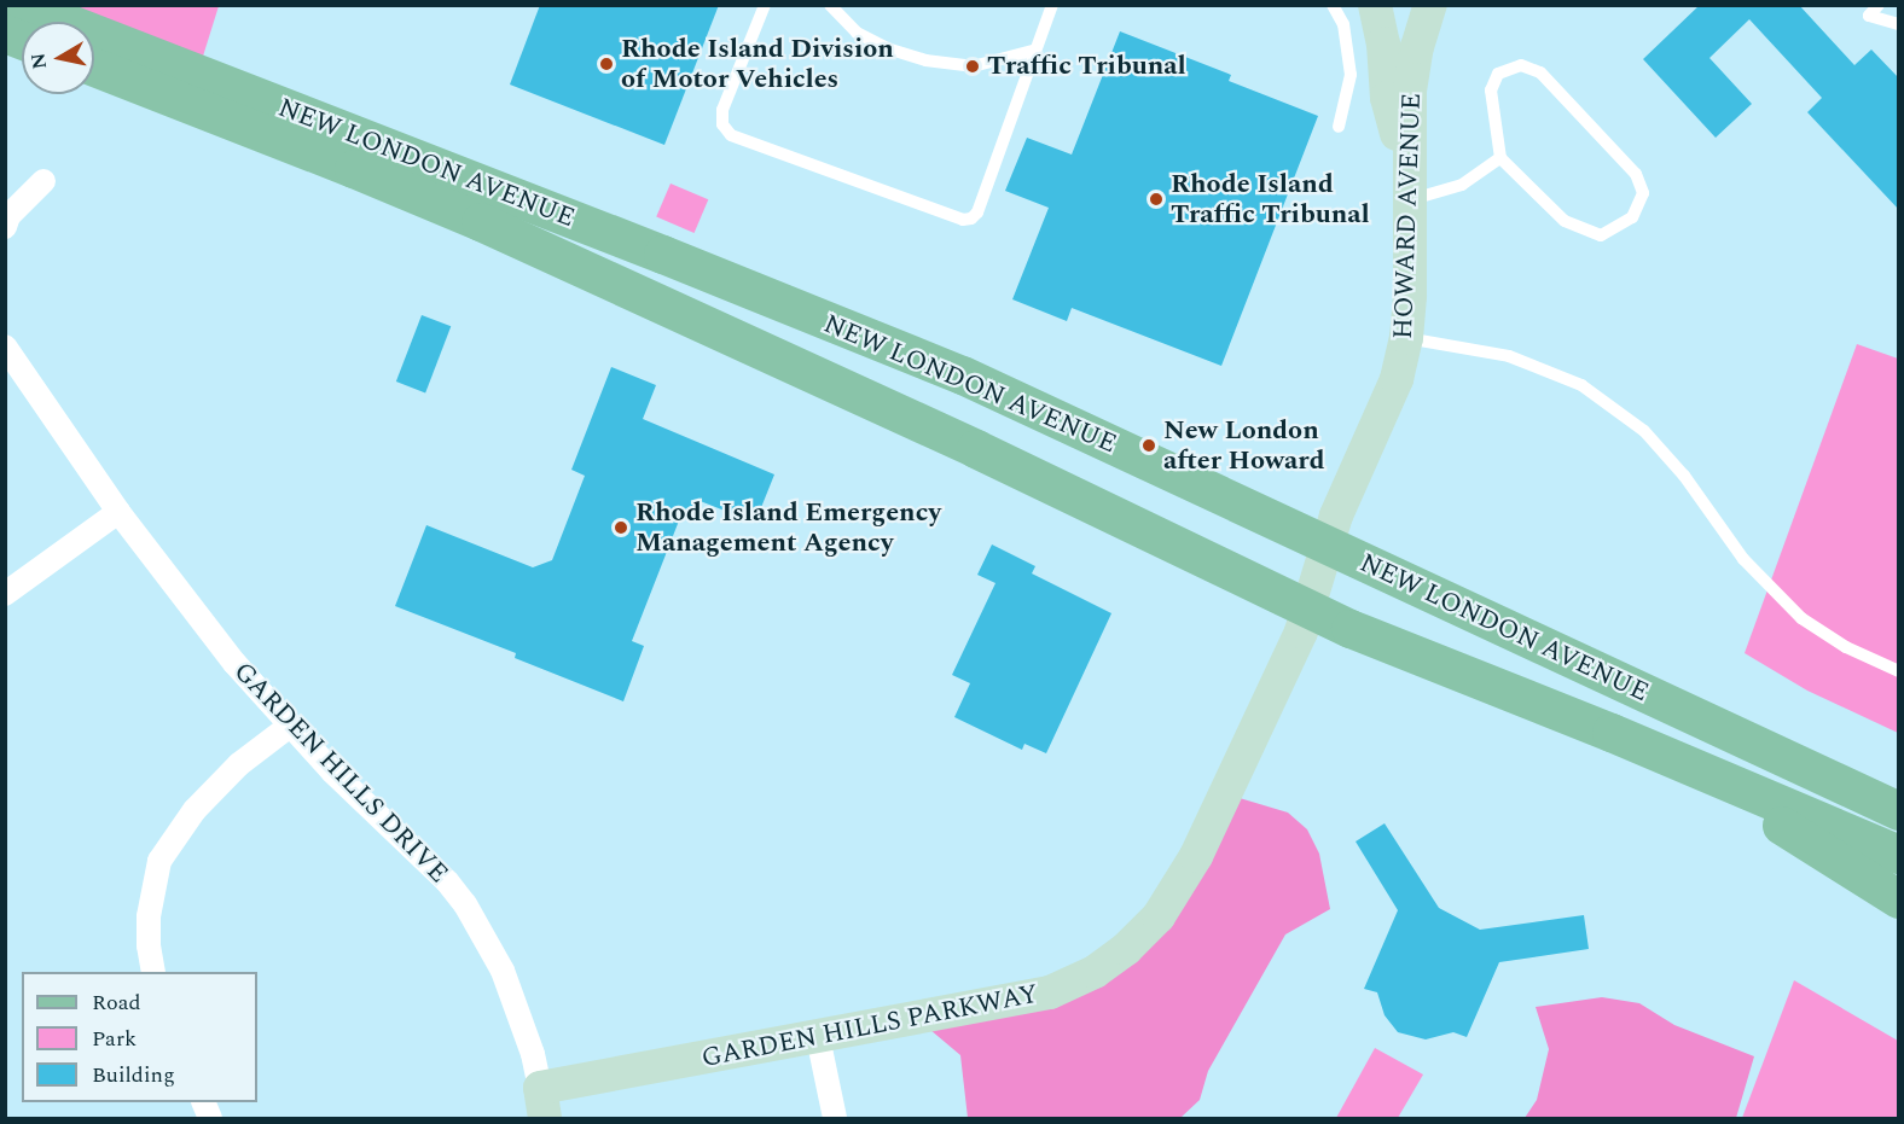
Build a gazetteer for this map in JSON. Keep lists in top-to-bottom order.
{
  "streets": {
    "main road": ["NEW LONDON AVENUE"],
    "street": ["HOWARD AVENUE", "GARDEN HILLS DRIVE", "GARDEN HILLS PARKWAY"]
  },
  "crossings": [
    ["NEW LONDON AVENUE", "HOWARD AVENUE"],
    ["NEW LONDON AVENUE", "GARDEN HILLS PARKWAY"],
    ["HOWARD AVENUE", "GARDEN HILLS PARKWAY"],
    ["GARDEN HILLS DRIVE", "GARDEN HILLS PARKWAY"]
  ],
  "places": [
    "Rhode Island Division of Motor Vehicles",
    "Traffic Tribunal",
    "Rhode Island Traffic Tribunal",
    "New London after Howard",
    "Rhode Island Emergency Management Agency"
  ],
  "legend": ["Road", "Park", "Building"],
  "north": "left"
}
